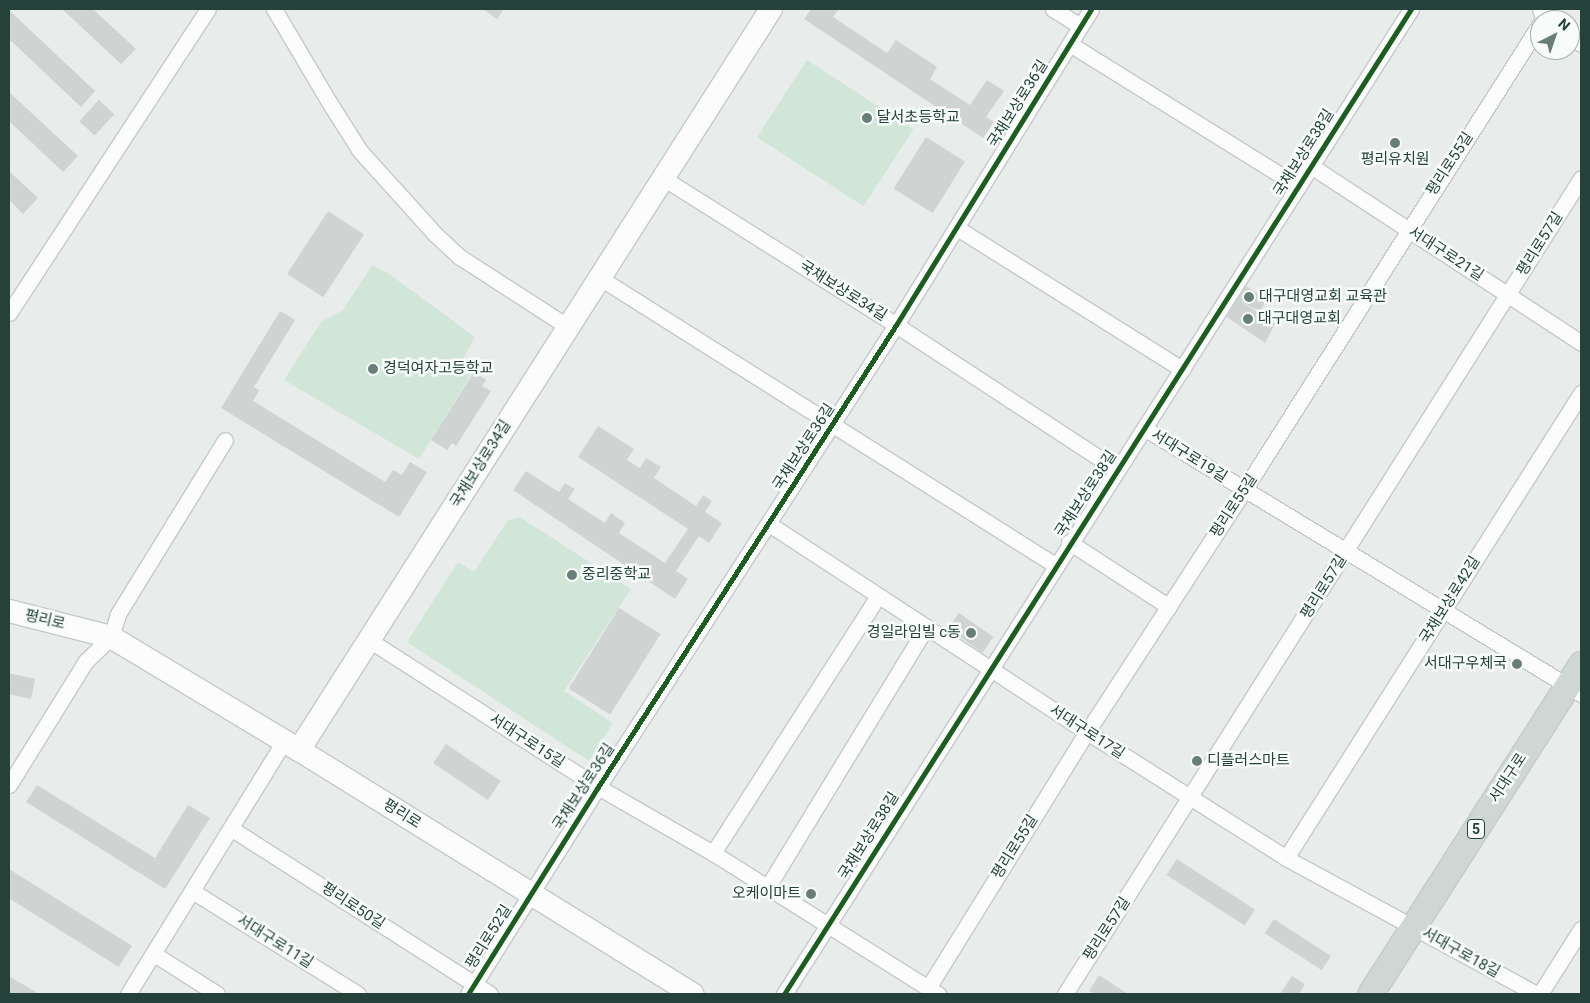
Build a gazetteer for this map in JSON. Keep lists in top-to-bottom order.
{
  "streets": {
    "main road": [
      "국채보상로34길",
      "평리로",
      "서대구로",
      "5"
    ],
    "street": [
      "국채보상로36길",
      "국채보상로38길",
      "평리로55길",
      "평리로57길",
      "서대구로21길",
      "서대구로19길",
      "국채보상로42길",
      "서대구로17길",
      "서대구로15길",
      "평리로50길",
      "평리로52길",
      "서대구로11길",
      "서대구로18길"
    ]
  },
  "crossings": [
    ["국채보상로36길", "국채보상로38길"],
    ["국채보상로36길", "국채보상로34길"],
    ["국채보상로36길", "평리로"],
    ["국채보상로36길", "서대구로17길"],
    ["국채보상로36길", "서대구로15길"],
    ["국채보상로36길", "평리로52길"],
    ["국채보상로38길", "서대구로21길"],
    ["국채보상로38길", "서대구로19길"],
    ["국채보상로38길", "서대구로17길"],
    ["국채보상로38길", "서대구로15길"],
    ["평리로55길", "서대구로21길"],
    ["평리로55길", "서대구로19길"],
    ["평리로55길", "서대구로17길"],
    ["평리로55길", "서대구로15길"],
    ["평리로57길", "서대구로21길"],
    ["평리로57길", "서대구로19길"],
    ["평리로57길", "서대구로17길"],
    ["국채보상로34길", "평리로"],
    ["국채보상로34길", "서대구로15길"],
    ["서대구로19길", "국채보상로42길"],
    ["서대구로19길", "서대구로"],
    ["국채보상로42길", "서대구로17길"],
    ["평리로", "평리로52길"],
    ["서대구로17길", "서대구로"],
    ["서대구로17길", "서대구로18길"],
    ["서대구로", "서대구로18길"],
    ["평리로50길", "평리로52길"]
  ],
  "places": [
    "달서초등학교",
    "평리유치원",
    "대구대영교회 교육관",
    "대구대영교회",
    "경덕여자고등학교",
    "중리중학교",
    "경일라임빌 c동",
    "서대구우체국",
    "디플러스마트",
    "오케이마트"
  ],
  "north": "top right"
}
